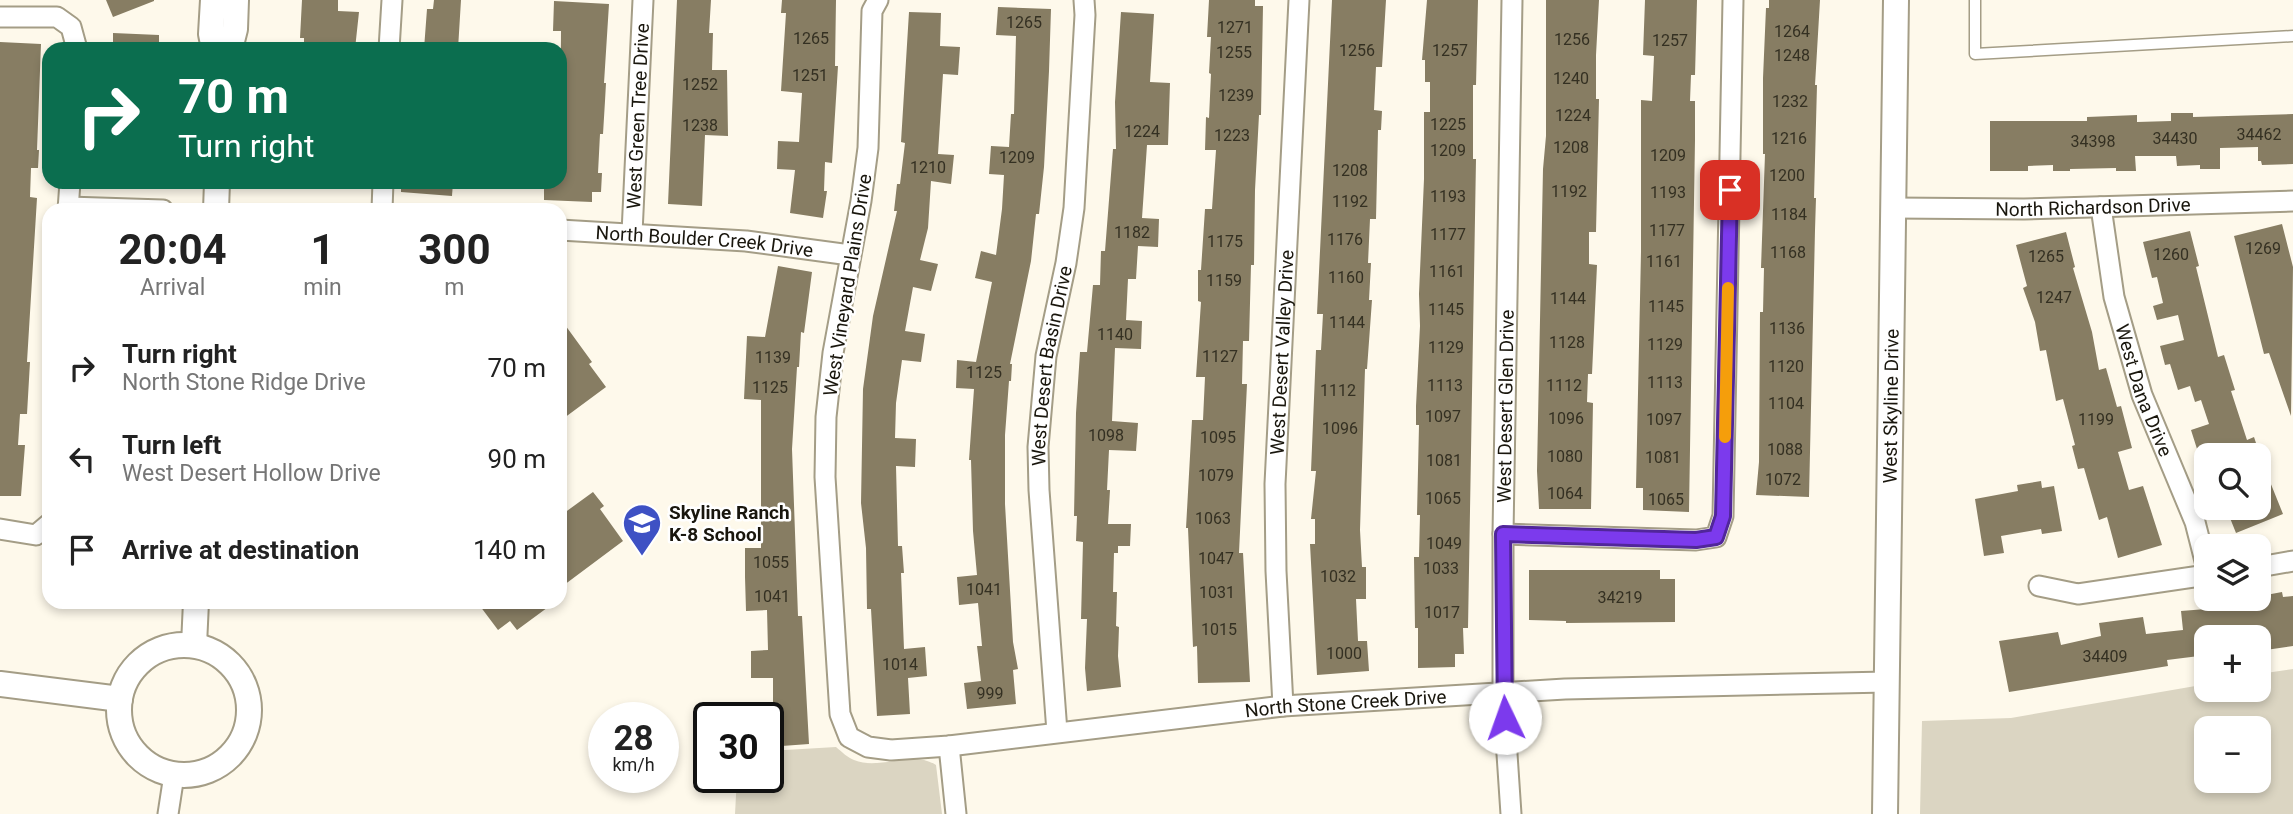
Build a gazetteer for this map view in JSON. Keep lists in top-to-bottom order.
{
  "streets": {
    "street": [
      "West Green Tree Drive",
      "North Richardson Drive",
      "North Boulder Creek Drive",
      "West Vineyard Plains Drive",
      "West Desert Valley Drive",
      "West Desert Basin Drive",
      "West Dana Drive",
      "West Desert Glen Drive",
      "West Skyline Drive",
      "North Stone Creek Drive"
    ]
  },
  "crossings": [
    ["West Green Tree Drive", "North Boulder Creek Drive"],
    ["North Richardson Drive", "West Dana Drive"],
    ["North Richardson Drive", "West Skyline Drive"],
    ["North Boulder Creek Drive", "West Vineyard Plains Drive"],
    ["West Vineyard Plains Drive", "North Stone Creek Drive"],
    ["West Desert Valley Drive", "North Stone Creek Drive"],
    ["West Desert Basin Drive", "North Stone Creek Drive"],
    ["West Desert Glen Drive", "North Stone Creek Drive"],
    ["West Skyline Drive", "North Stone Creek Drive"]
  ],
  "places": {
    "school or university": ["Skyline Ranch K-8 School"]
  },
  "house_numbers": [
    "1265",
    "1271",
    "1264",
    "1265",
    "1256",
    "1257",
    "1256",
    "1257",
    "1255",
    "1248",
    "1251",
    "1240",
    "1252",
    "1239",
    "1232",
    "1224",
    "1225",
    "1238",
    "1224",
    "34462",
    "1223",
    "1216",
    "34430",
    "34398",
    "1208",
    "1209",
    "1209",
    "1209",
    "1210",
    "1208",
    "1200",
    "1192",
    "1193",
    "1193",
    "1192",
    "1184",
    "1177",
    "1182",
    "1177",
    "1176",
    "1175",
    "1269",
    "1168",
    "1260",
    "1265",
    "1161",
    "1161",
    "1160",
    "1159",
    "1247",
    "1144",
    "1145",
    "1145",
    "1144",
    "1136",
    "1140",
    "1128",
    "1129",
    "1129",
    "1127",
    "1139",
    "1120",
    "1125",
    "1113",
    "1113",
    "1112",
    "1125",
    "1112",
    "1104",
    "1097",
    "1096",
    "1097",
    "1199",
    "1096",
    "1098",
    "1095",
    "1088",
    "1080",
    "1081",
    "1081",
    "1079",
    "1072",
    "1064",
    "1065",
    "1065",
    "1063",
    "1049",
    "1047",
    "1055",
    "1033",
    "1032",
    "1041",
    "1031",
    "1041",
    "34219",
    "1017",
    "1015",
    "1000",
    "34409",
    "1014",
    "999"
  ],
  "page": {
    "turn": ["70 m", "Turn right"],
    "eta": [
      "20:04",
      "Arrival",
      "1",
      "min",
      "300",
      "m"
    ],
    "list": [
      {
        "name": "Turn right",
        "note": "North Stone Ridge Drive",
        "value": "70 m"
      },
      {
        "name": "Turn left",
        "note": "West Desert Hollow Drive",
        "value": "90 m"
      },
      {
        "name": "Arrive at destination",
        "value": "140 m"
      }
    ],
    "map_buttons": ["+", "−"],
    "speed": "28 km/h",
    "limit": "30"
  }
}
